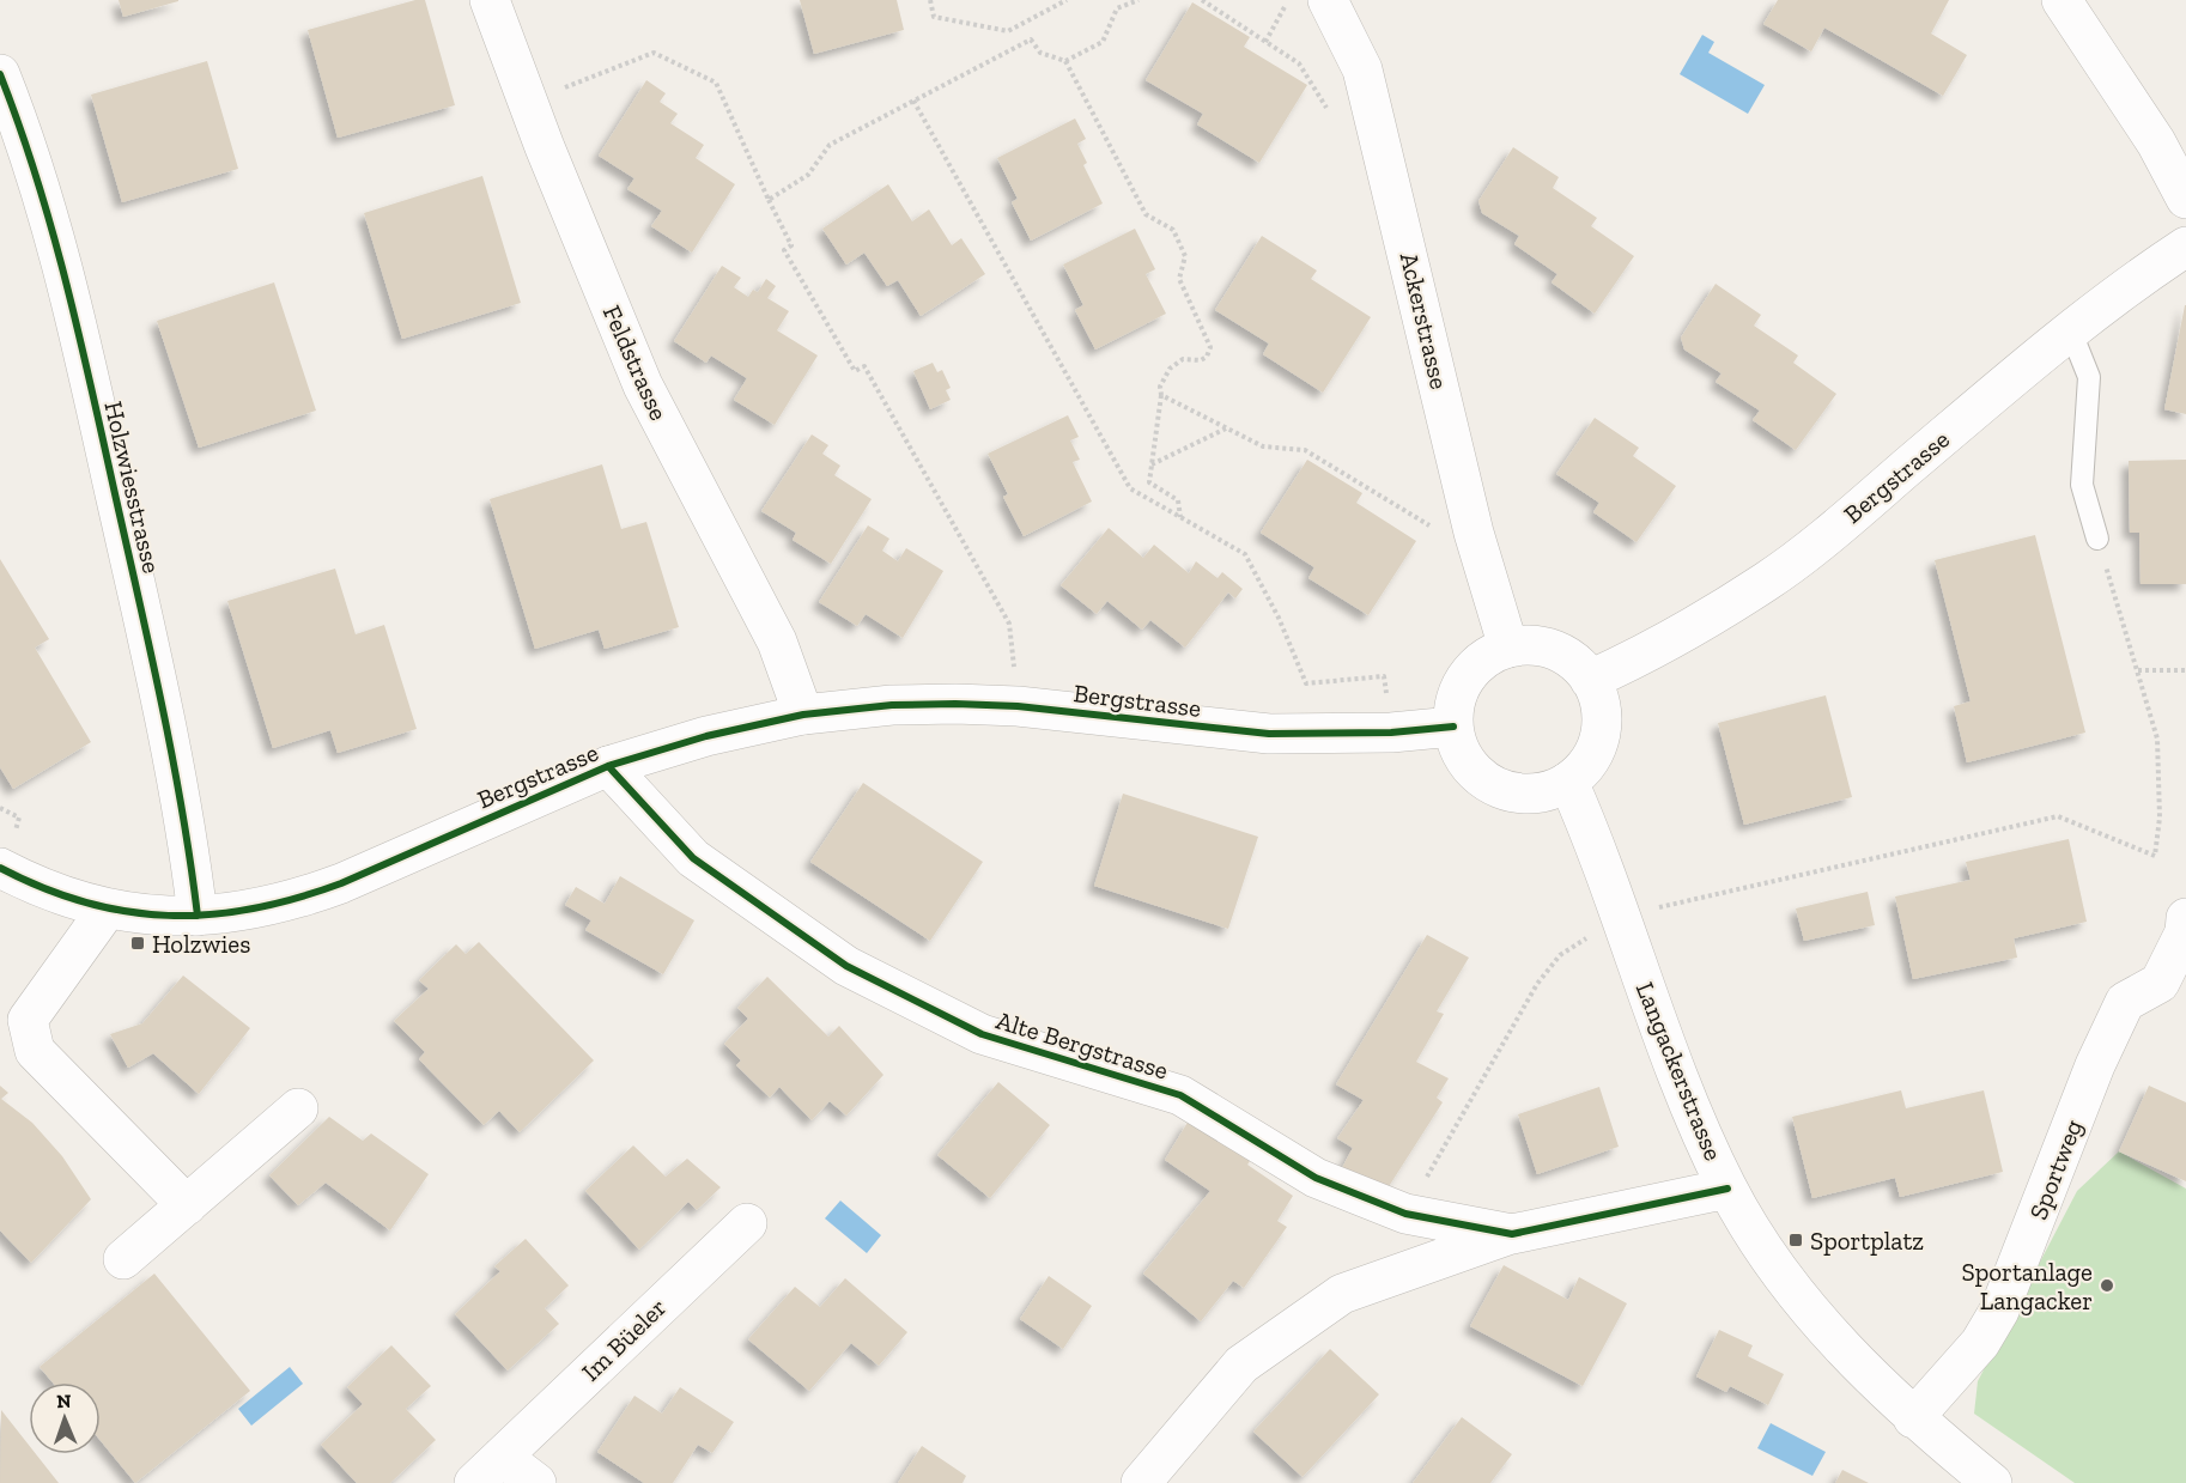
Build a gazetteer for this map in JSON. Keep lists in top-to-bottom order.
{
  "streets": {
    "street": [
      "Ackerstrasse",
      "Feldstrasse",
      "Bergstrasse",
      "Holzwiesstrasse",
      "Alte Bergstrasse",
      "Langackerstrasse",
      "Sportweg",
      "Im Büeler"
    ]
  },
  "crossings": [
    ["Ackerstrasse", "Bergstrasse"],
    ["Ackerstrasse", "Langackerstrasse"],
    ["Feldstrasse", "Bergstrasse"],
    ["Bergstrasse", "Holzwiesstrasse"],
    ["Bergstrasse", "Alte Bergstrasse"],
    ["Bergstrasse", "Langackerstrasse"],
    ["Alte Bergstrasse", "Langackerstrasse"],
    ["Langackerstrasse", "Sportweg"]
  ],
  "places": {
    "transit": ["Holzwies", "Sportplatz"],
    "other": ["Sportanlage Langacker"]
  },
  "north": "top"
}
